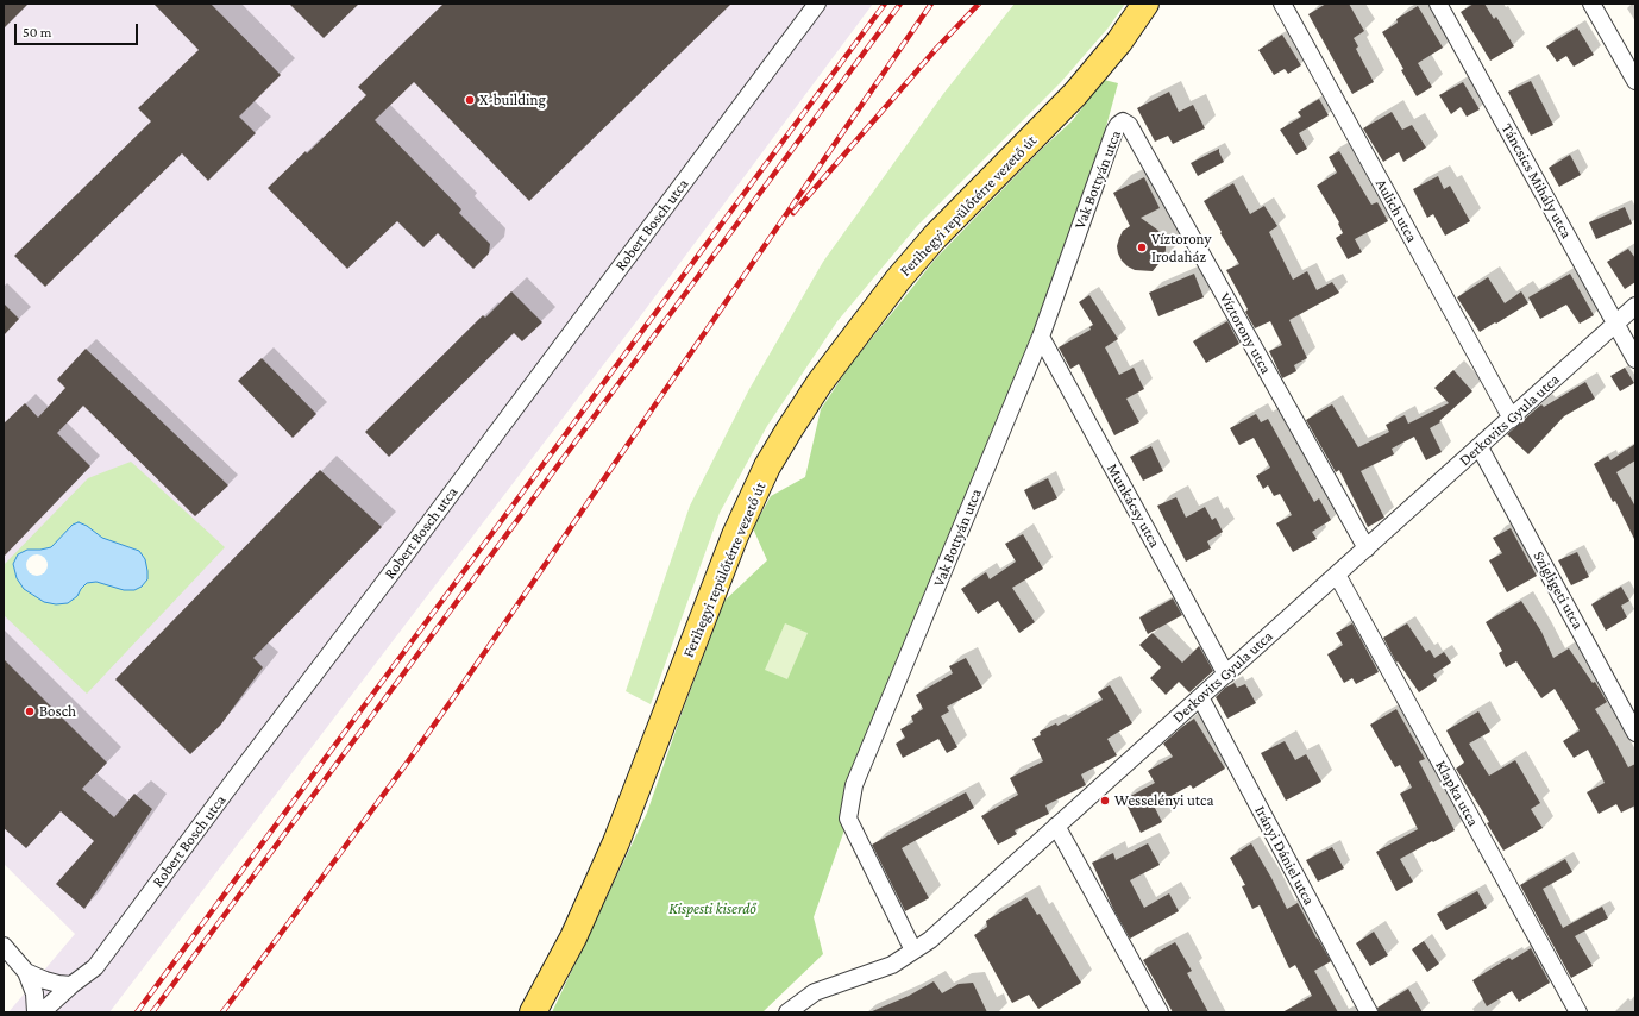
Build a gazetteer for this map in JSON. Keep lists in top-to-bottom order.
{
  "streets": {
    "main road": ["Ferihegyi repülőtérre vezető út"],
    "street": [
      "Vak Bottyán utca",
      "Táncsics Mihály utca",
      "Aulich utca",
      "Robert Bosch utca",
      "Víztorony utca",
      "Derkovits Gyula utca",
      "Munkácsy utca",
      "Szigligeti utca",
      "Klapka utca",
      "Irányi Dániel utca"
    ]
  },
  "crossings": [
    ["Vak Bottyán utca", "Víztorony utca"],
    ["Vak Bottyán utca", "Derkovits Gyula utca"],
    ["Vak Bottyán utca", "Munkácsy utca"],
    ["Táncsics Mihály utca", "Derkovits Gyula utca"],
    ["Aulich utca", "Derkovits Gyula utca"],
    ["Víztorony utca", "Derkovits Gyula utca"],
    ["Derkovits Gyula utca", "Munkácsy utca"],
    ["Derkovits Gyula utca", "Szigligeti utca"],
    ["Derkovits Gyula utca", "Klapka utca"],
    ["Derkovits Gyula utca", "Irányi Dániel utca"]
  ],
  "parks": ["Kispesti kiserdő"],
  "places": [
    "X-building",
    "Víztorony Irodaház",
    "Bosch",
    "Wesselényi utca"
  ],
  "scale_bar": "50 m"
}
